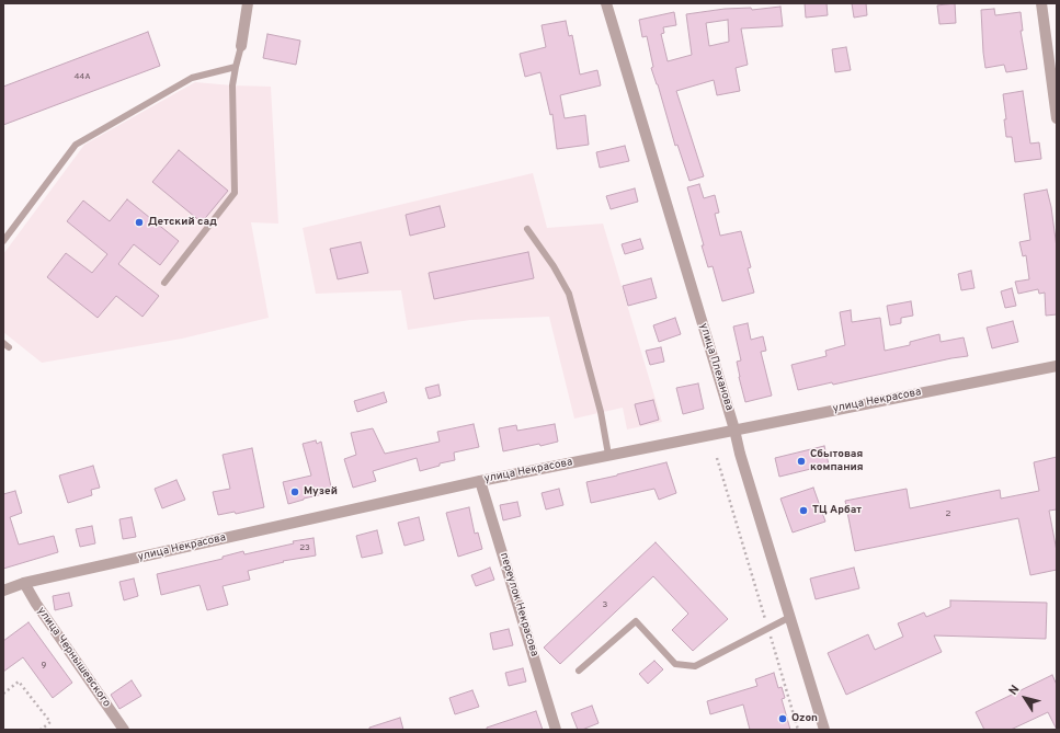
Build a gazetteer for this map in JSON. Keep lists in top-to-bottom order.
{
  "streets": {
    "street": [
      "улица Плеханова",
      "улица Некрасова",
      "переулок Некрасова",
      "улица Чернышевского"
    ]
  },
  "crossings": [
    ["улица Плеханова", "улица Некрасова"],
    ["улица Некрасова", "переулок Некрасова"],
    ["улица Некрасова", "улица Чернышевского"]
  ],
  "places": [
    "Детский сад",
    "Сбытовая компания",
    "Музей",
    "ТЦ Арбат",
    "Ozon"
  ],
  "house_numbers": [
    "44А",
    "2",
    "23",
    "3",
    "9"
  ],
  "north": "top left"
}
